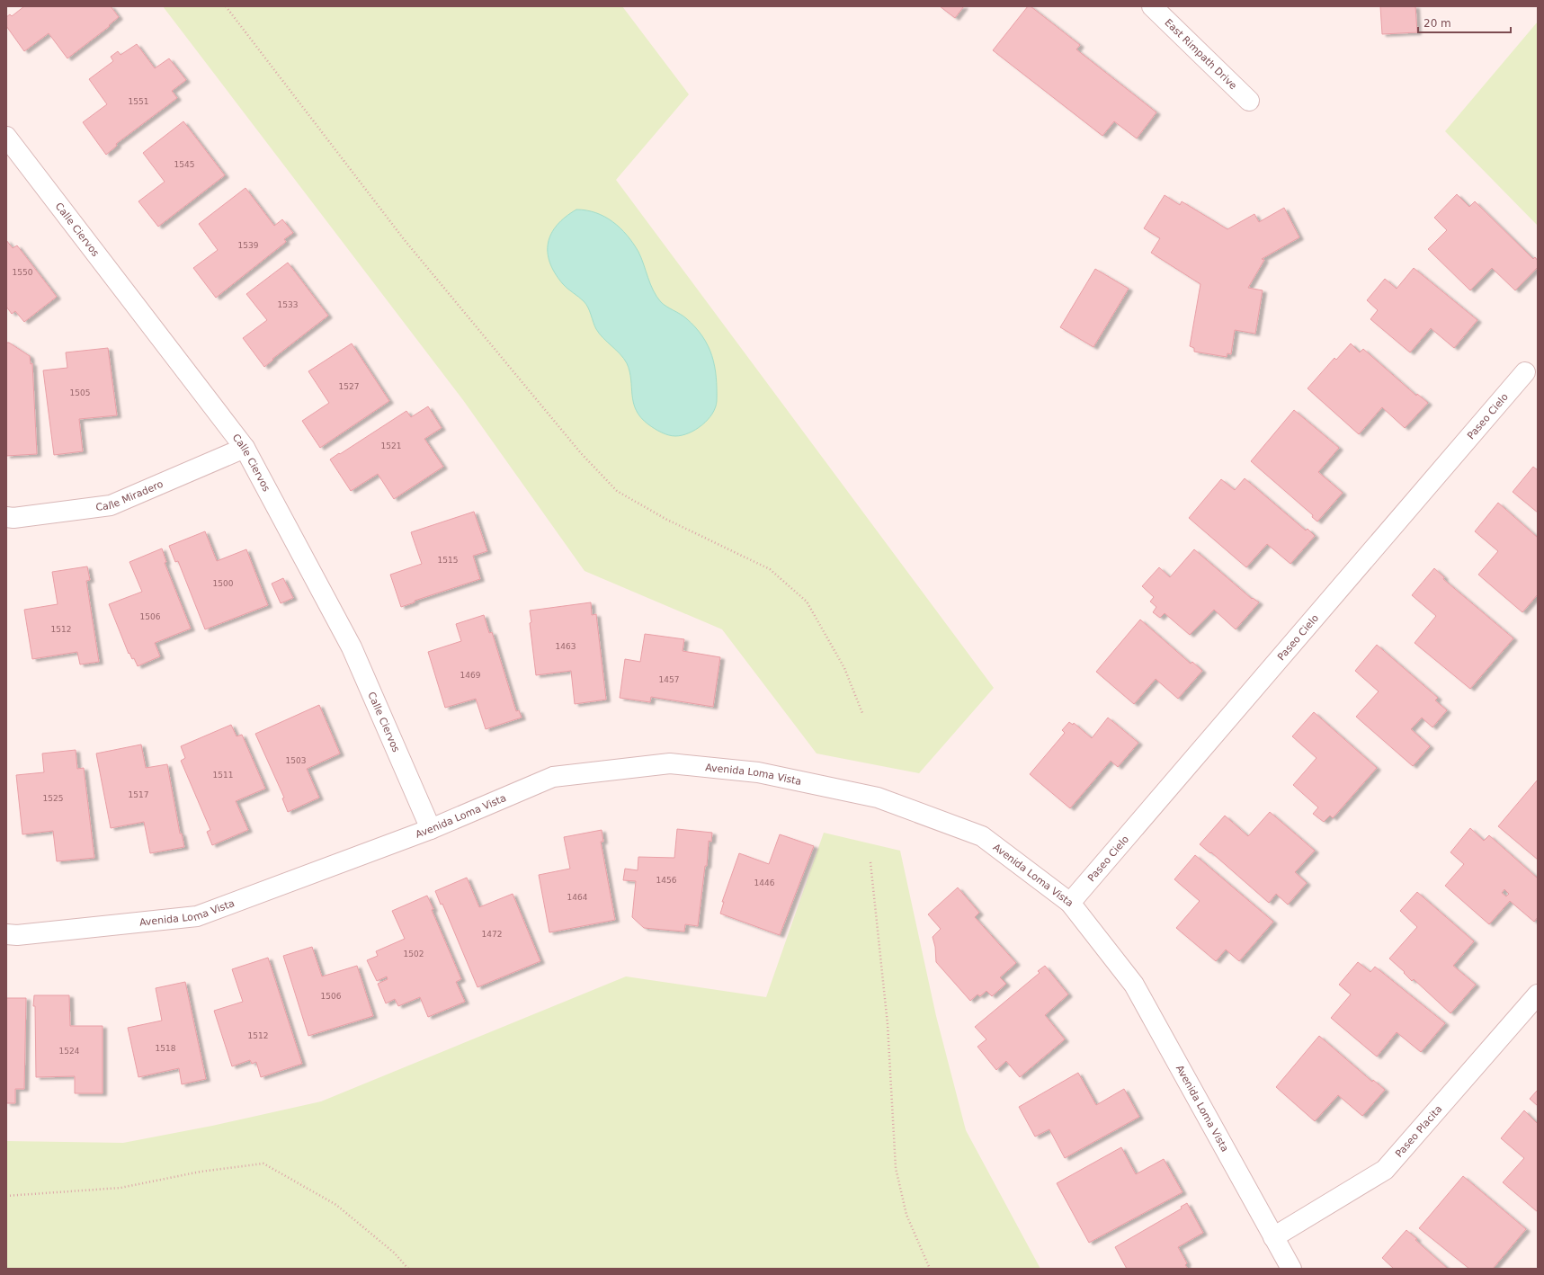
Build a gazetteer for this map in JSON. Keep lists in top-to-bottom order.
{
  "streets": {
    "street": [
      "East Rimpath Drive",
      "Calle Ciervos",
      "Paseo Cielo",
      "Calle Miradero",
      "Avenida Loma Vista",
      "Paseo Placita"
    ]
  },
  "crossings": [
    ["Calle Ciervos", "Calle Miradero"],
    ["Calle Ciervos", "Avenida Loma Vista"],
    ["Paseo Cielo", "Avenida Loma Vista"],
    ["Avenida Loma Vista", "Paseo Placita"]
  ],
  "house_numbers": [
    "1551",
    "1545",
    "1539",
    "1550",
    "1533",
    "1527",
    "1505",
    "1521",
    "1515",
    "1500",
    "1506",
    "1512",
    "1463",
    "1469",
    "1457",
    "1503",
    "1511",
    "1517",
    "1525",
    "1456",
    "1446",
    "1464",
    "1472",
    "1502",
    "1506",
    "1512",
    "1518",
    "1524"
  ],
  "scale_bar": "20 m"
}
